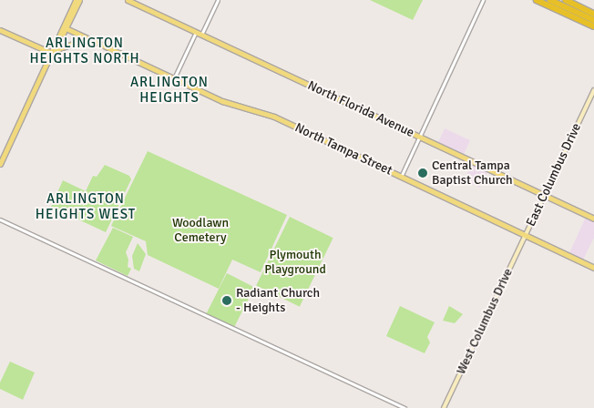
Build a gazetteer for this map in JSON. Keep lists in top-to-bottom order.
{
  "streets": {
    "main road": [
      "North Florida Avenue",
      "North Tampa Street",
      "East Columbus Drive",
      "West Columbus Drive"
    ]
  },
  "crossings": [
    ["North Florida Avenue", "East Columbus Drive"],
    ["North Tampa Street", "East Columbus Drive"],
    ["North Tampa Street", "West Columbus Drive"],
    ["East Columbus Drive", "West Columbus Drive"]
  ],
  "districts": ["ARLINGTON HEIGHTS NORTH", "ARLINGTON HEIGHTS", "ARLINGTON HEIGHTS WEST"],
  "parks": ["Woodlawn Cemetery", "Plymouth Playground"],
  "places": ["Central Tampa Baptist Church", "Radiant Church - Heights"]
}
